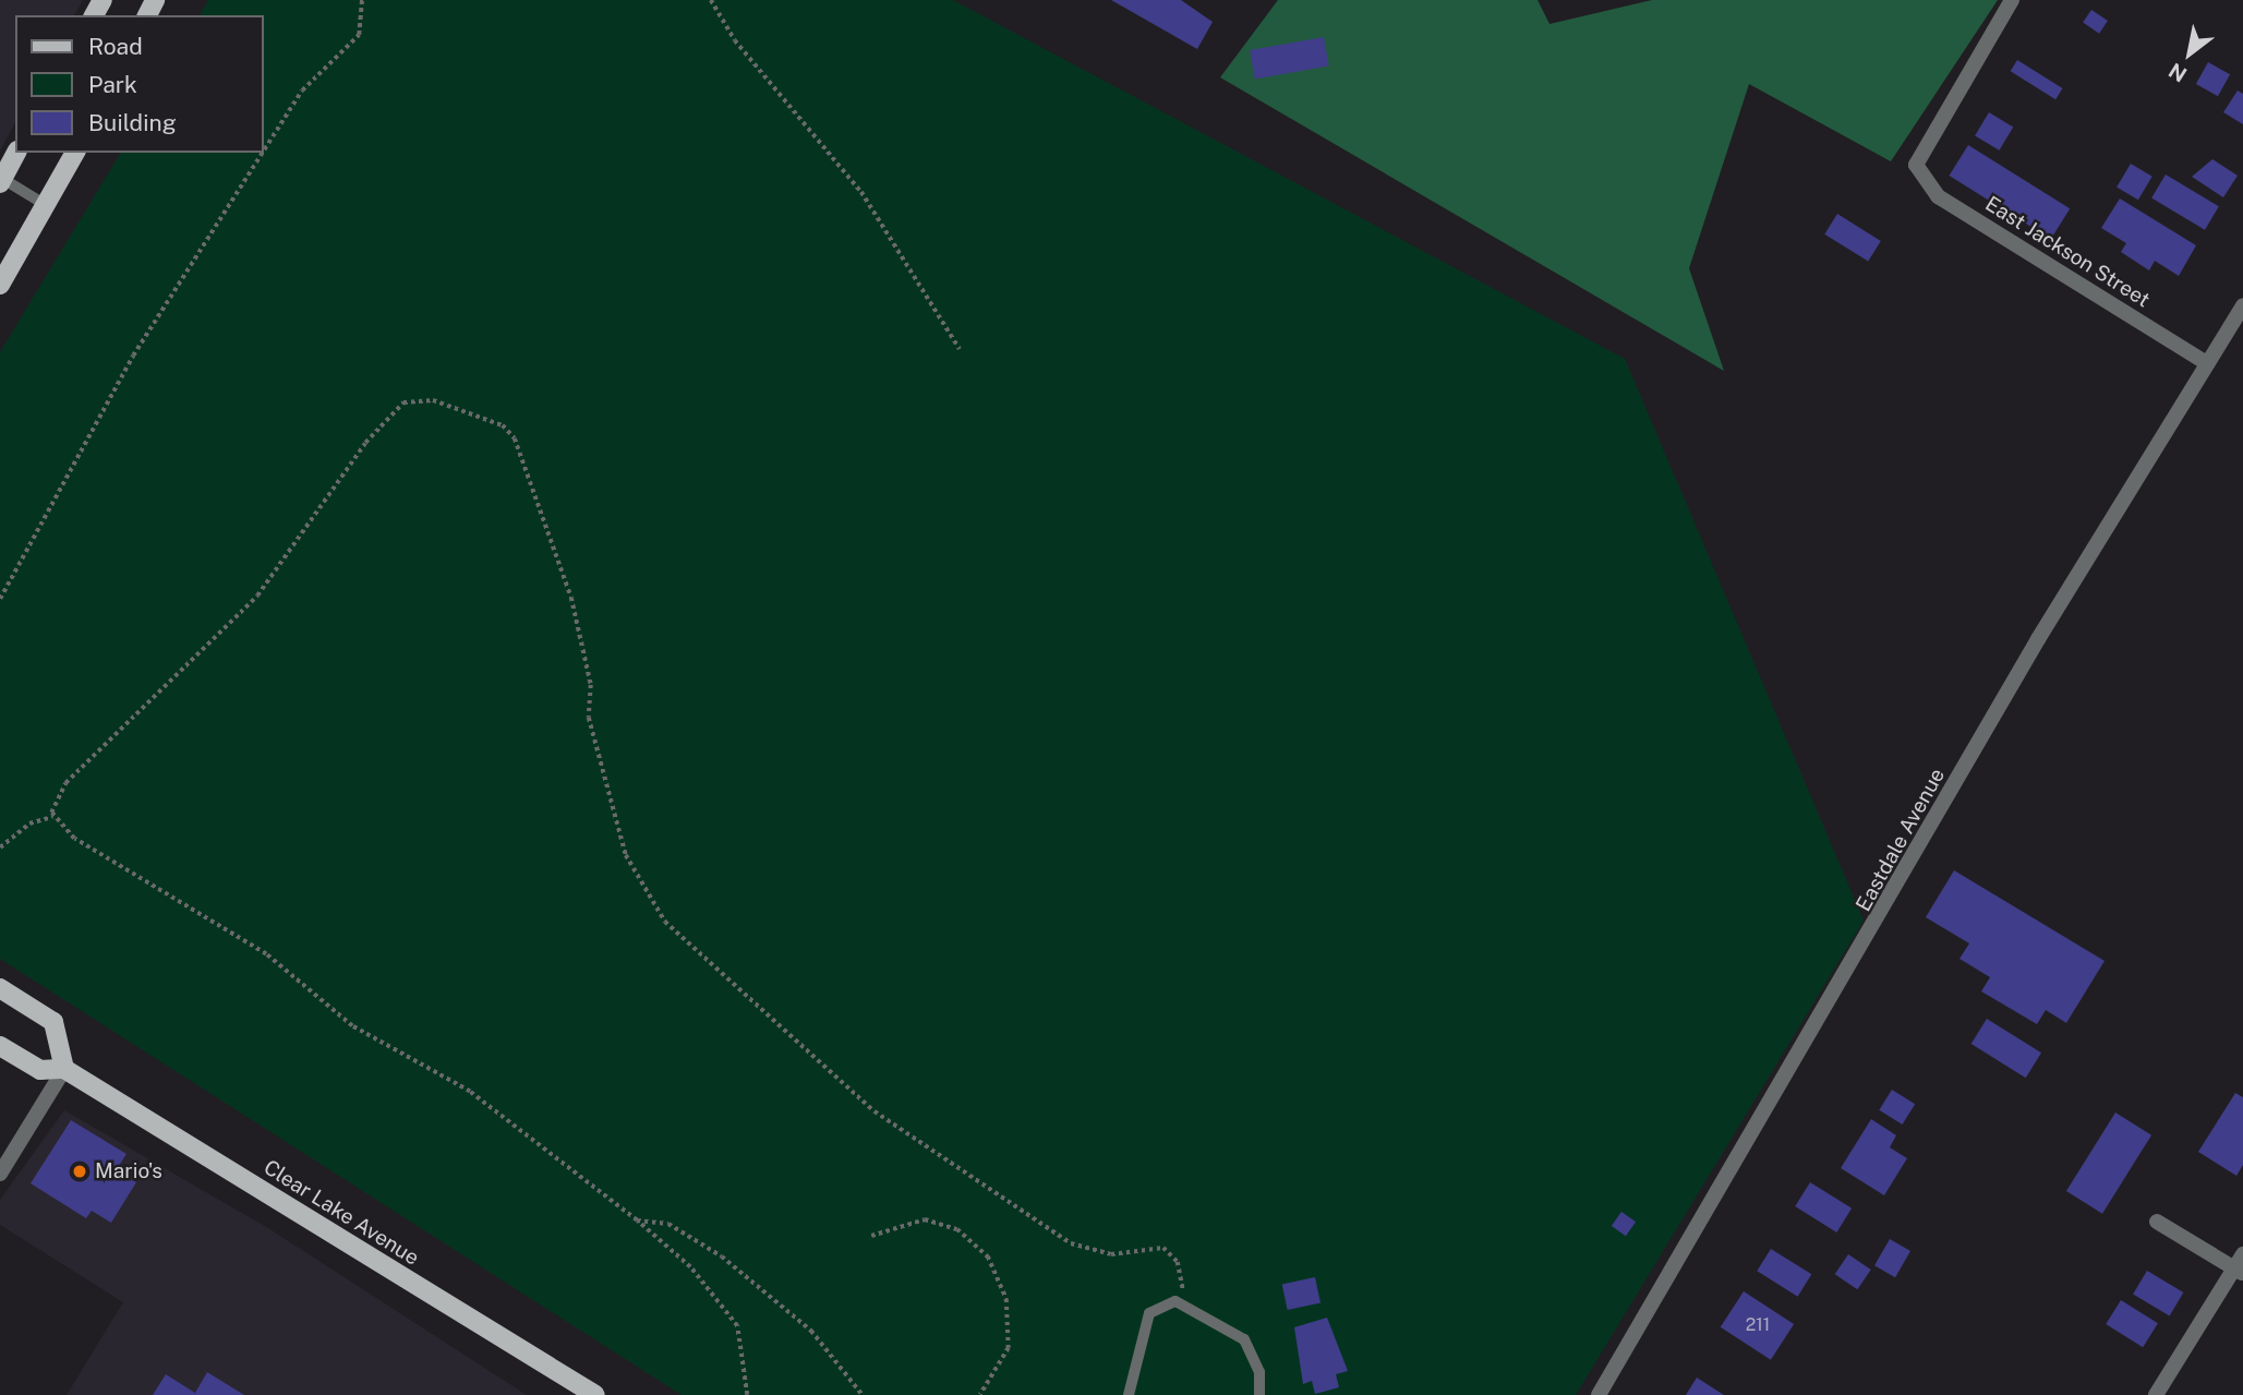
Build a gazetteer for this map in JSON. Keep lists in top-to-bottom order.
{
  "streets": {
    "main road": ["Clear Lake Avenue"],
    "street": ["East Jackson Street", "Eastdale Avenue"]
  },
  "crossings": [
    ["East Jackson Street", "Eastdale Avenue"]
  ],
  "places": ["Mario's"],
  "house_numbers": ["211"],
  "legend": ["Road", "Park", "Building"],
  "north": "bottom left"
}
